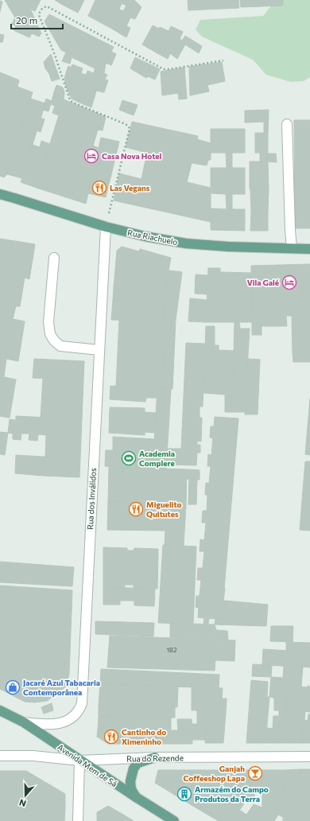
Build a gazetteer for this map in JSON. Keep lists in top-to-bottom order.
{
  "streets": {
    "main road": ["Rua Riachuelo", "Avenida Mem de Sá"],
    "street": ["Rua dos Inválidos", "Rua do Rezende"]
  },
  "crossings": [
    ["Rua Riachuelo", "Rua dos Inválidos"],
    ["Rua dos Inválidos", "Avenida Mem de Sá"],
    ["Rua do Rezende", "Avenida Mem de Sá"]
  ],
  "places": {
    "hotel": ["Casa Nova Hotel", "Vila Galé"],
    "restaurant": ["Las Vegans", "Miguelito Quitutes", "Cantinho do Ximeninho"],
    "sports": ["Academia Complere"],
    "shop": ["Jacaré Azul Tabacaria Contemporânea"],
    "bar": ["Ganjah Coffeeshop Lapa"],
    "building": ["Armazém do Campo Produtos da Terra"]
  },
  "house_numbers": ["182"],
  "scale_bar": "20 m",
  "north": "bottom"
}
